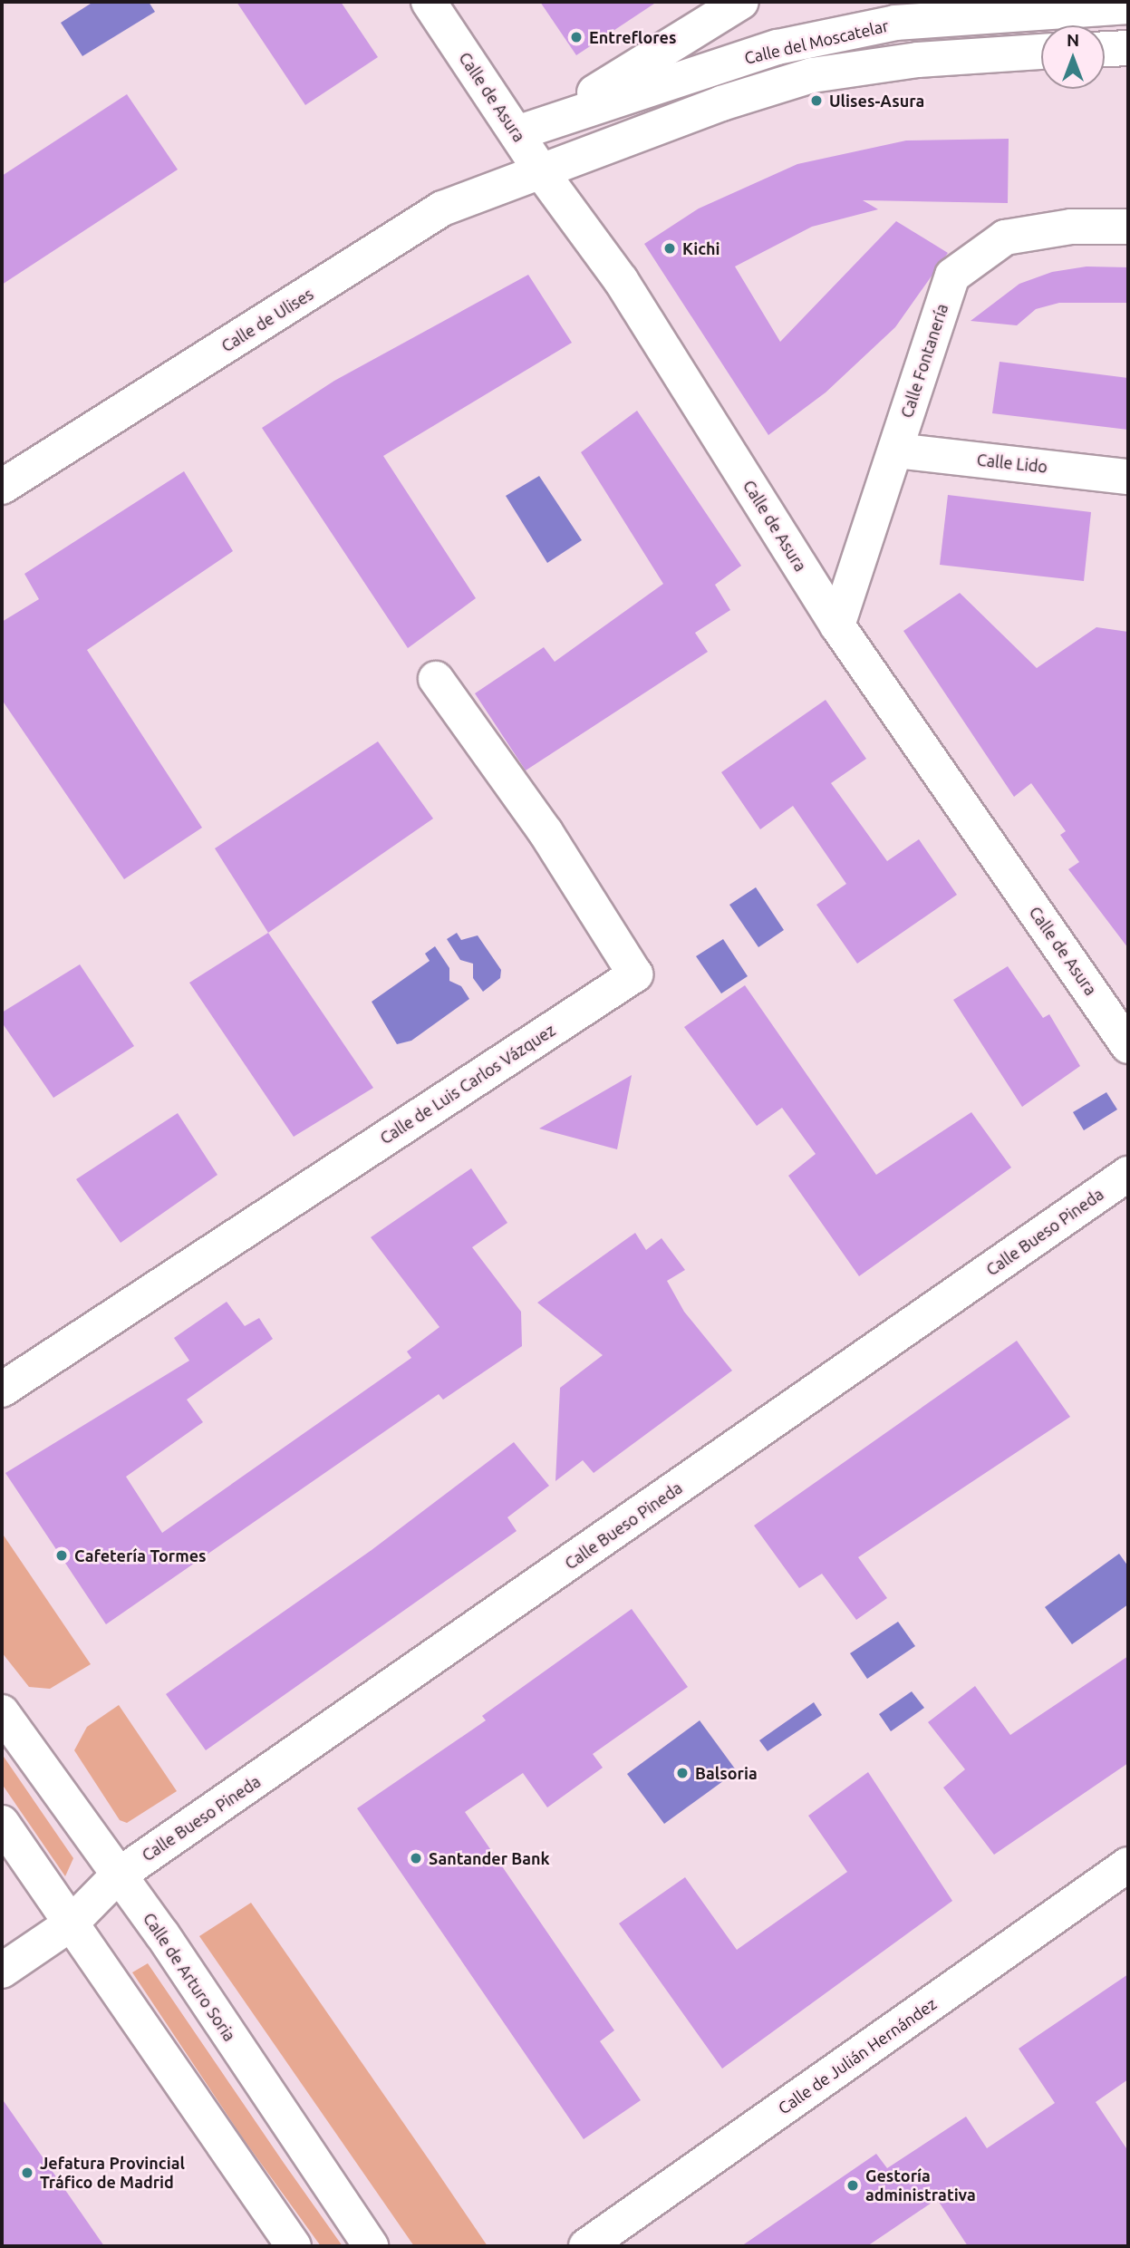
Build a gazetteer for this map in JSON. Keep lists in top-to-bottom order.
{
  "streets": {
    "street": [
      "Calle del Moscatelar",
      "Calle de Asura",
      "Calle de Ulises",
      "Calle Fontanería",
      "Calle Lido",
      "Calle de Luis Carlos Vázquez",
      "Calle Bueso Pineda",
      "Calle de Arturo Soria",
      "Calle de Julián Hernández"
    ]
  },
  "crossings": [
    ["Calle del Moscatelar", "Calle de Asura"],
    ["Calle del Moscatelar", "Calle de Ulises"],
    ["Calle de Asura", "Calle de Ulises"],
    ["Calle de Asura", "Calle Fontanería"],
    ["Calle Fontanería", "Calle Lido"],
    ["Calle Bueso Pineda", "Calle de Arturo Soria"]
  ],
  "places": [
    "Entreflores",
    "Ulises-Asura",
    "Kichi",
    "Cafetería Tormes",
    "Balsoria",
    "Santander Bank",
    "Jefatura Provincial Tráfico de Madrid",
    "Gestoría administrativa"
  ],
  "north": "top"
}
